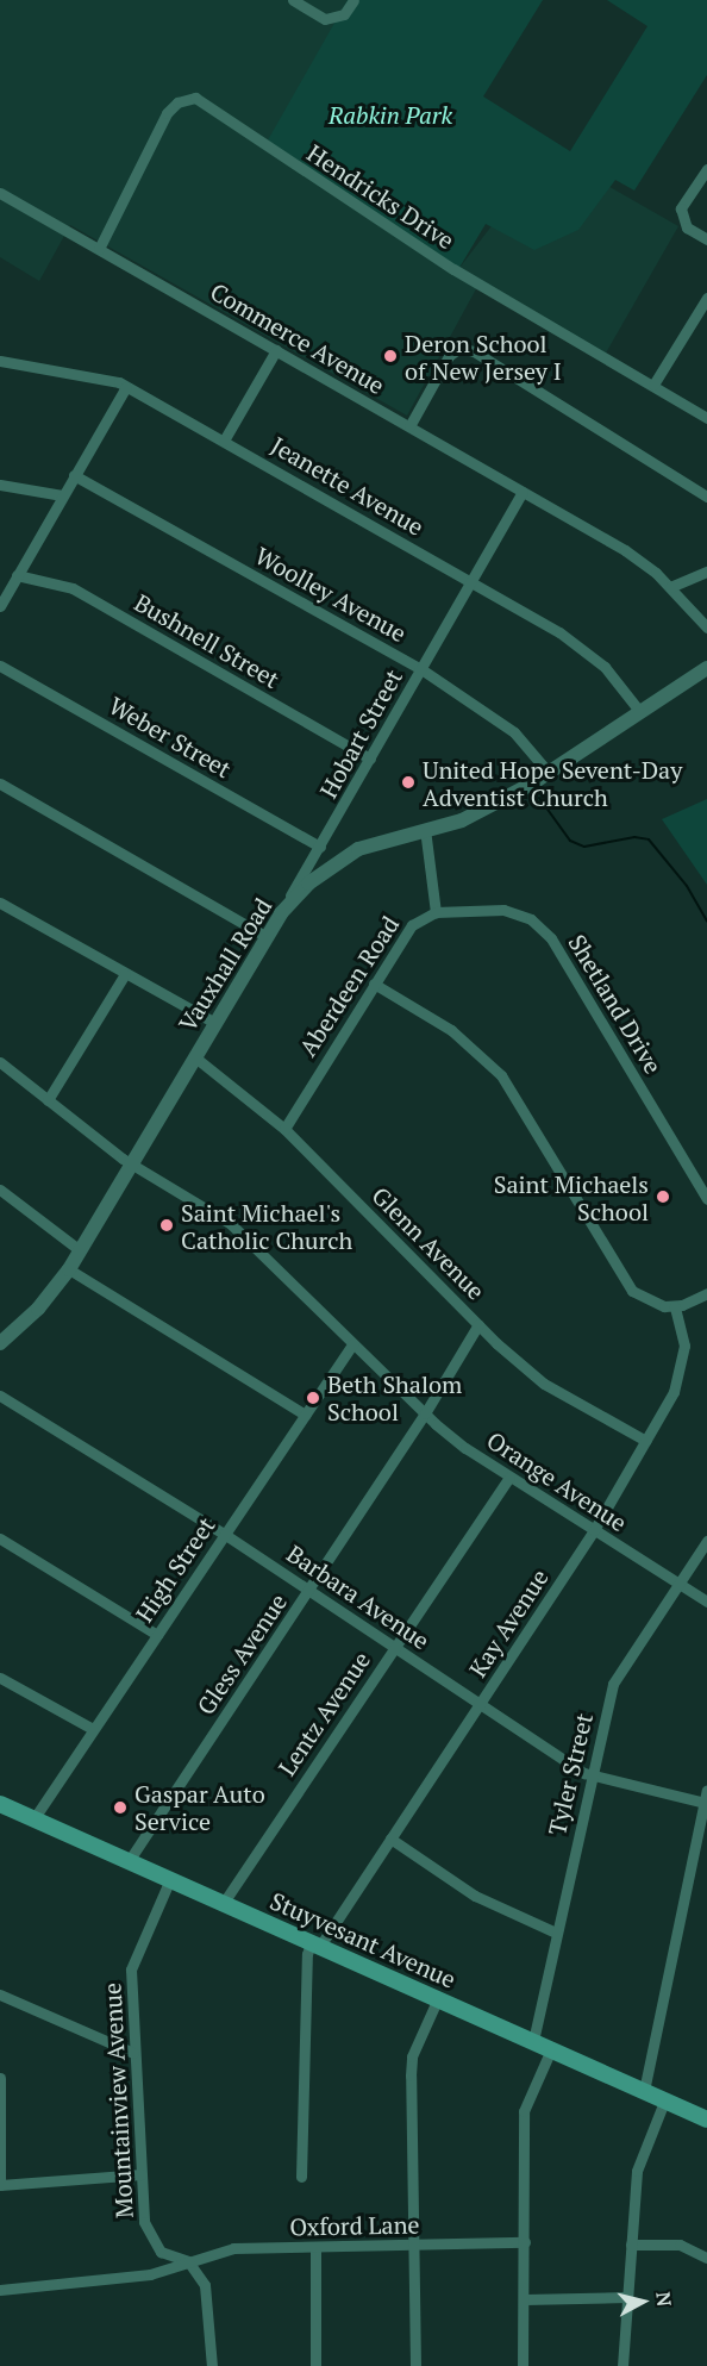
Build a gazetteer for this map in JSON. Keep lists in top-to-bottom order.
{
  "streets": {
    "main road": ["Stuyvesant Avenue"],
    "street": [
      "Hendricks Drive",
      "Commerce Avenue",
      "Jeanette Avenue",
      "Woolley Avenue",
      "Bushnell Street",
      "Hobart Street",
      "Weber Street",
      "Vauxhall Road",
      "Aberdeen Road",
      "Shetland Drive",
      "Glenn Avenue",
      "Orange Avenue",
      "High Street",
      "Barbara Avenue",
      "Kay Avenue",
      "Gless Avenue",
      "Lentz Avenue",
      "Tyler Street",
      "Mountainview Avenue",
      "Oxford Lane"
    ]
  },
  "crossings": [
    ["Hendricks Drive", "Commerce Avenue"],
    ["Commerce Avenue", "Hobart Street"],
    ["Jeanette Avenue", "Hobart Street"],
    ["Jeanette Avenue", "Vauxhall Road"],
    ["Woolley Avenue", "Hobart Street"],
    ["Woolley Avenue", "Vauxhall Road"],
    ["Bushnell Street", "Hobart Street"],
    ["Hobart Street", "Weber Street"],
    ["Hobart Street", "Vauxhall Road"],
    ["Vauxhall Road", "Aberdeen Road"],
    ["Vauxhall Road", "Glenn Avenue"],
    ["Vauxhall Road", "Orange Avenue"],
    ["Aberdeen Road", "Shetland Drive"],
    ["Aberdeen Road", "Glenn Avenue"],
    ["Glenn Avenue", "Kay Avenue"],
    ["Glenn Avenue", "Gless Avenue"],
    ["Orange Avenue", "High Street"],
    ["Orange Avenue", "Kay Avenue"],
    ["Orange Avenue", "Gless Avenue"],
    ["Orange Avenue", "Lentz Avenue"],
    ["Orange Avenue", "Tyler Street"],
    ["High Street", "Barbara Avenue"],
    ["High Street", "Stuyvesant Avenue"],
    ["Barbara Avenue", "Kay Avenue"],
    ["Barbara Avenue", "Gless Avenue"],
    ["Barbara Avenue", "Lentz Avenue"],
    ["Barbara Avenue", "Tyler Street"],
    ["Kay Avenue", "Stuyvesant Avenue"],
    ["Gless Avenue", "Stuyvesant Avenue"],
    ["Lentz Avenue", "Stuyvesant Avenue"],
    ["Tyler Street", "Stuyvesant Avenue"],
    ["Stuyvesant Avenue", "Mountainview Avenue"],
    ["Mountainview Avenue", "Oxford Lane"]
  ],
  "parks": ["Rabkin Park"],
  "places": [
    "Deron School of New Jersey I",
    "United Hope Sevent-Day Adventist Church",
    "Saint Michaels School",
    "Saint Michael's Catholic Church",
    "Beth Shalom School",
    "Gaspar Auto Service"
  ],
  "north": "right"
}
